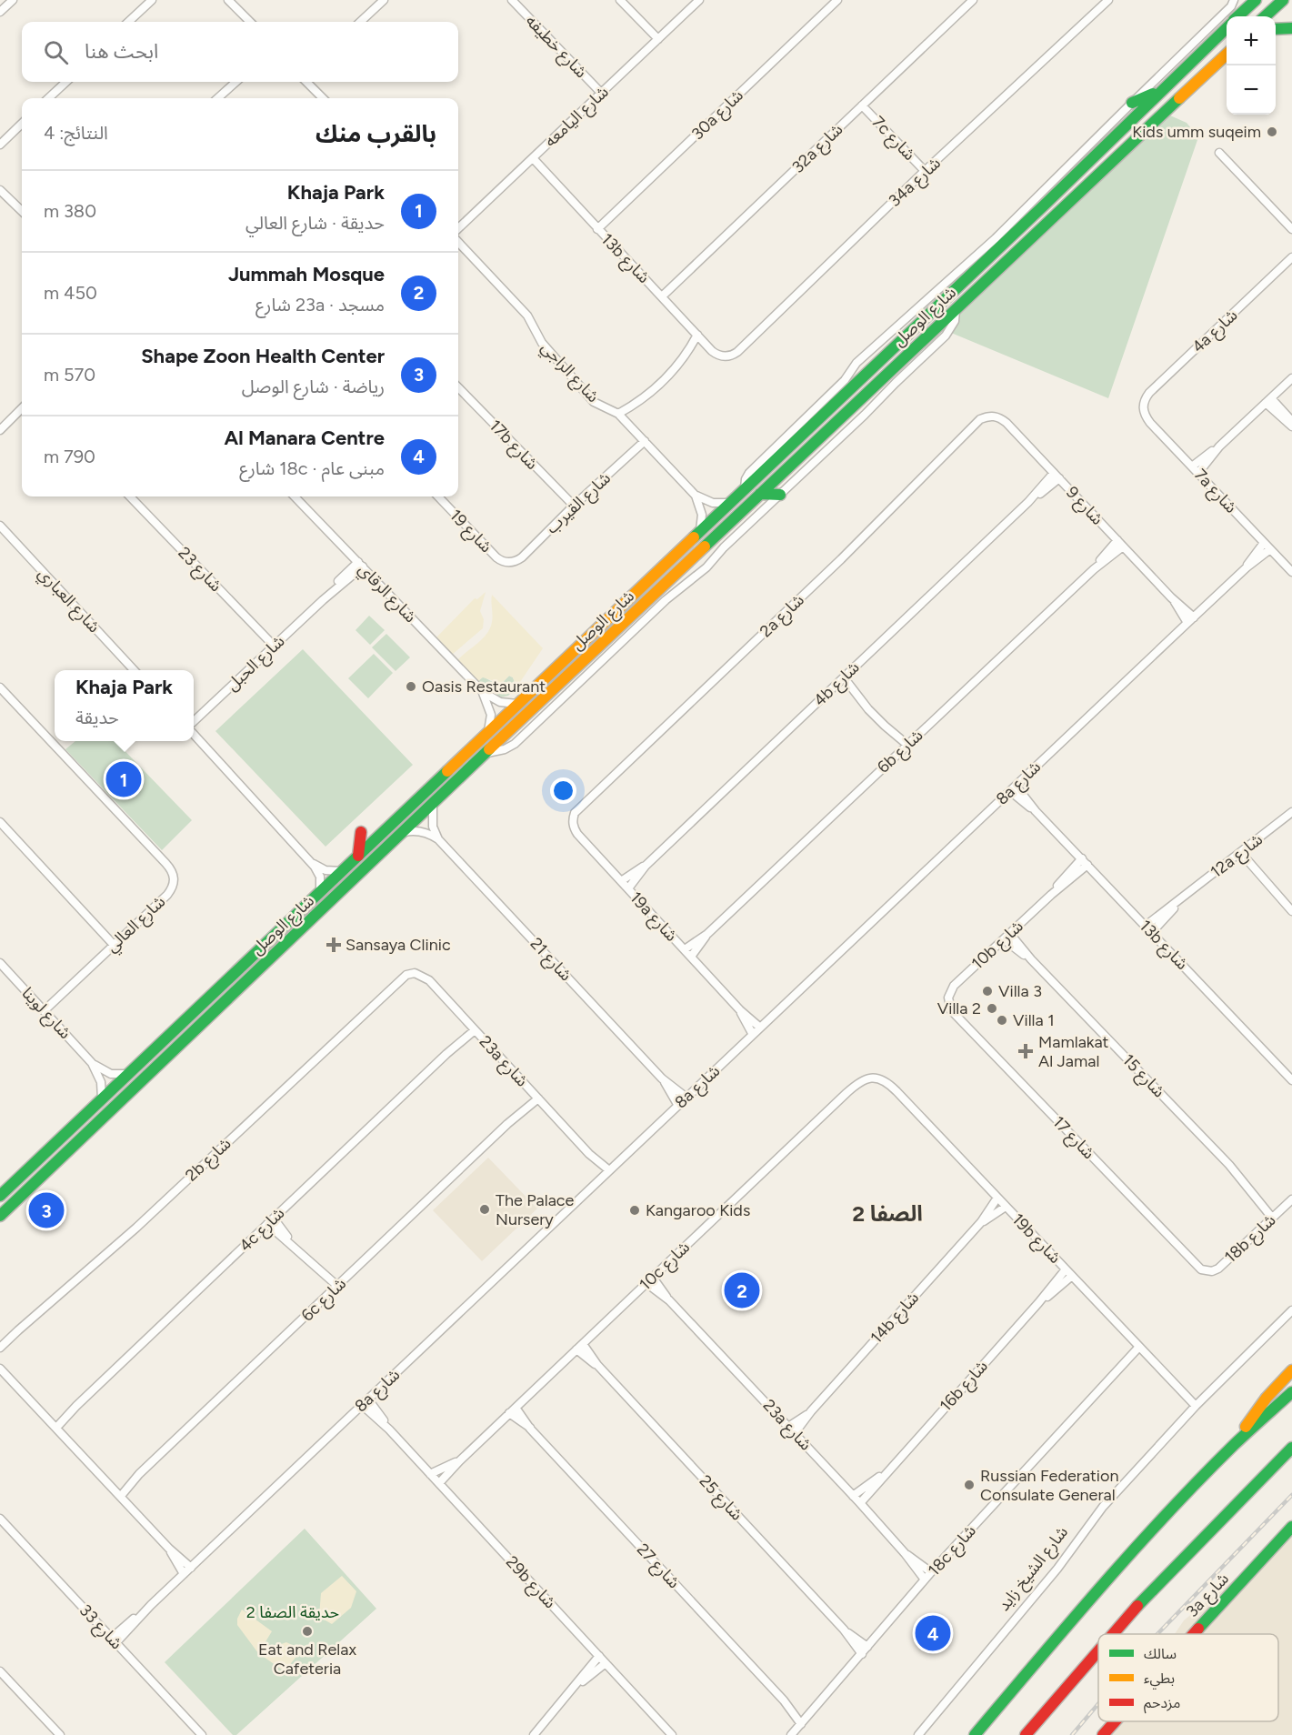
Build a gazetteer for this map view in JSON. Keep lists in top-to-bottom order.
{
  "streets": {
    "main road": ["شارع الوصل", "3a شارع"],
    "street": [
      "شارع خطيفه",
      "30a شارع",
      "شارع اليامعه",
      "7c شارع",
      "32a شارع",
      "34a شارع",
      "13b شارع",
      "4a شارع",
      "شارع الراجي",
      "17b شارع",
      "7a شارع",
      "شارع القيرب",
      "شارع 9",
      "شارع 19",
      "شارع 23",
      "شارع الرقاي",
      "شارع العباري",
      "2a شارع",
      "شارع الحبل",
      "4b شارع",
      "6b شارع",
      "8a شارع",
      "12a شارع",
      "19a شارع",
      "شارع العالي",
      "10b شارع",
      "شارع 21",
      "شارع لوينا",
      "23a شارع",
      "شارع 15",
      "شارع 17",
      "2b شارع",
      "4c شارع",
      "19b شارع",
      "18b شارع",
      "10c شارع",
      "6c شارع",
      "14b شارع",
      "16b شارع",
      "شارع 25",
      "18c شارع",
      "شارع 27",
      "شارع الشيخ زايد",
      "29b شارع",
      "شارع 33"
    ]
  },
  "crossings": [
    ["شارع خطيفه", "شارع اليامعه"],
    ["30a شارع", "13b شارع"],
    ["شارع اليامعه", "13b شارع"],
    ["7c شارع", "32a شارع"],
    ["7c شارع", "34a شارع"],
    ["32a شارع", "13b شارع"],
    ["34a شارع", "13b شارع"],
    ["13b شارع", "8a شارع"],
    ["13b شارع", "12a شارع"],
    ["13b شارع", "10b شارع"],
    ["شارع الوصل", "شارع الرقاي"],
    ["شارع الوصل", "شارع 21"],
    ["شارع الوصل", "شارع لوينا"],
    ["4a شارع", "7a شارع"],
    ["شارع الراجي", "شارع القيرب"],
    ["17b شارع", "شارع القيرب"],
    ["7a شارع", "8a شارع"],
    ["شارع القيرب", "شارع 19"],
    ["شارع 9", "2a شارع"],
    ["شارع 9", "4b شارع"],
    ["شارع 9", "6b شارع"],
    ["شارع 9", "8a شارع"],
    ["شارع 23", "شارع الحبل"],
    ["شارع الرقاي", "شارع الحبل"],
    ["2a شارع", "19a شارع"],
    ["4b شارع", "19a شارع"],
    ["6b شارع", "19a شارع"],
    ["8a شارع", "19a شارع"],
    ["8a شارع", "شارع 21"],
    ["8a شارع", "23a شارع"],
    ["8a شارع", "29b شارع"],
    ["8a شارع", "شارع 33"],
    ["شارع العالي", "شارع لوينا"],
    ["10b شارع", "شارع 15"],
    ["10b شارع", "شارع 17"],
    ["23a شارع", "2b شارع"],
    ["23a شارع", "4c شارع"],
    ["23a شارع", "10c شارع"],
    ["23a شارع", "6c شارع"],
    ["23a شارع", "14b شارع"],
    ["23a شارع", "16b شارع"],
    ["23a شارع", "18c شارع"],
    ["شارع 15", "18b شارع"],
    ["شارع 17", "18b شارع"],
    ["19b شارع", "10c شارع"],
    ["19b شارع", "14b شارع"],
    ["19b شارع", "16b شارع"],
    ["19b شارع", "18c شارع"],
    ["19b شارع", "شارع الشيخ زايد"],
    ["10c شارع", "شارع 25"],
    ["10c شارع", "شارع 27"],
    ["10c شارع", "29b شارع"],
    ["شارع 25", "18c شارع"],
    ["18c شارع", "شارع 27"]
  ],
  "districts": ["الصفا 2"],
  "parks": ["حديقة الصفا 2"],
  "places": {
    "other": [
      "Kids umm suqeim",
      "Oasis Restaurant",
      "Villa 3",
      "Villa 2",
      "Villa 1",
      "The Palace Nursery",
      "Kangaroo Kids",
      "Russian Federation Consulate General",
      "Eat and Relax Cafeteria"
    ],
    "health": ["Sansaya Clinic", "Mamlakat Al Jamal"]
  },
  "legend": ["سالك", "بطيء", "مزدحم"],
  "page": {
    "map_buttons": ["+", "−"],
    "search": "ابحث هنا",
    "heading": ["بالقرب منك", "النتائج: 4"],
    "list": [
      {
        "mark": "1",
        "name": "Khaja Park",
        "note": "حديقة · شارع العالي",
        "value": "380 m"
      },
      {
        "mark": "2",
        "name": "Jummah Mosque",
        "note": "مسجد · 23a شارع",
        "value": "450 m"
      },
      {
        "mark": "3",
        "name": "Shape Zoon Health Center",
        "note": "رياضة · شارع الوصل",
        "value": "570 m"
      },
      {
        "mark": "4",
        "name": "Al Manara Centre",
        "note": "مبنى عام · 18c شارع",
        "value": "790 m"
      }
    ],
    "popup": ["Khaja Park", "حديقة"],
    "pins": [
      "1",
      "3",
      "2",
      "4"
    ]
  }
}
